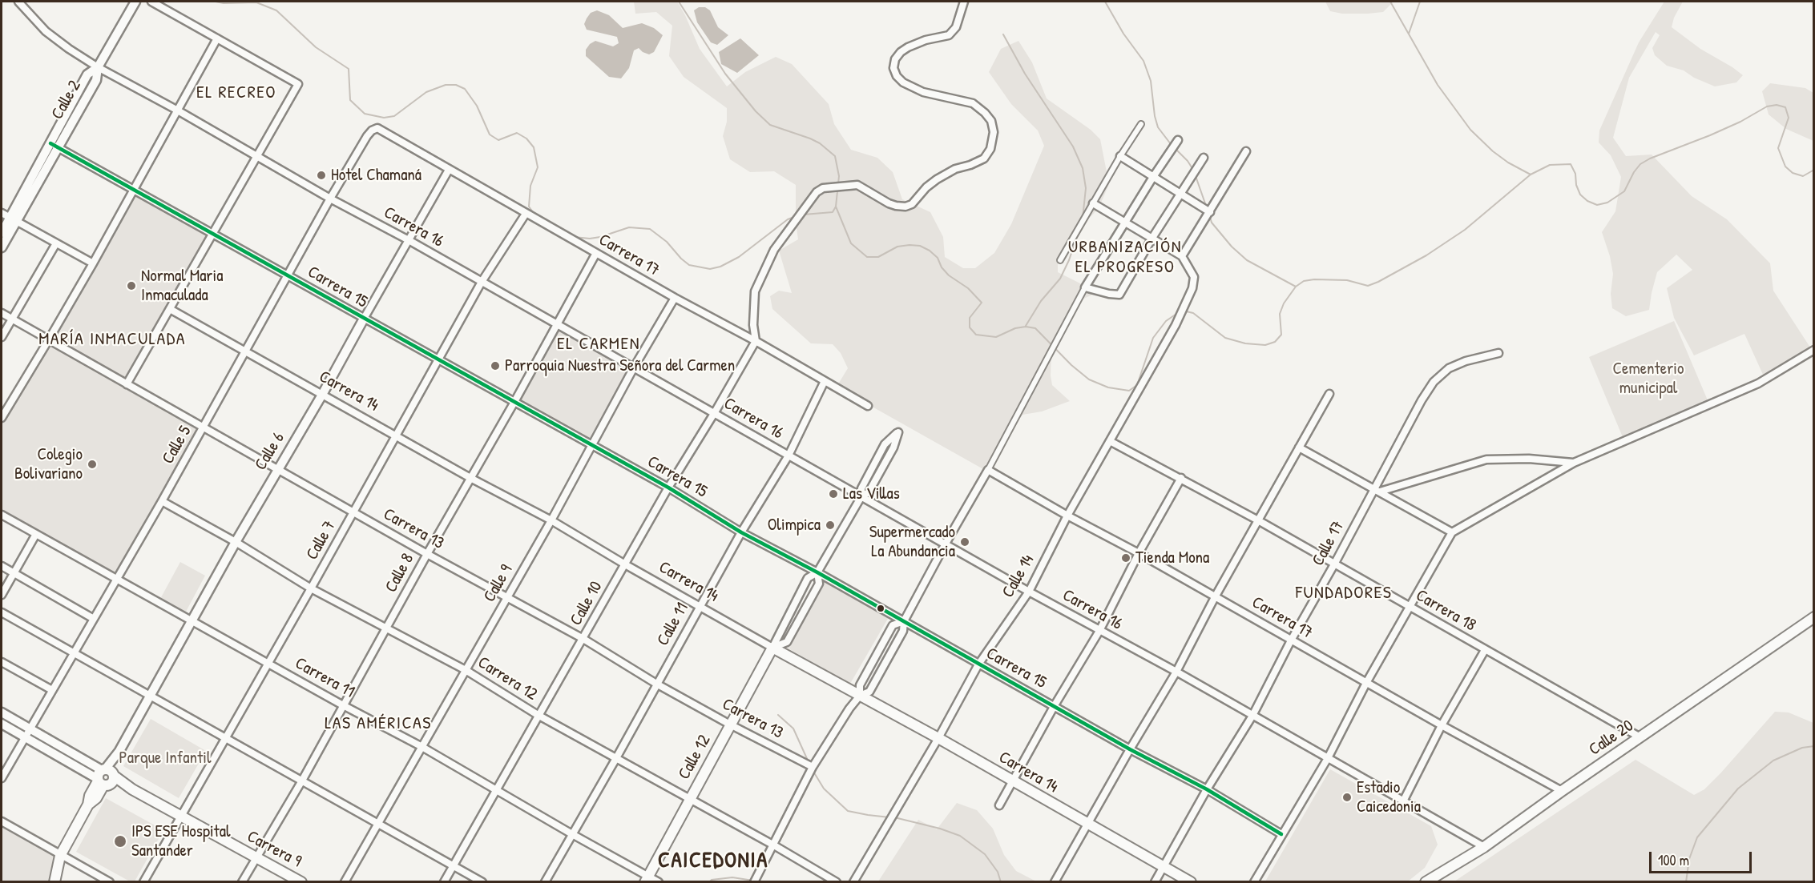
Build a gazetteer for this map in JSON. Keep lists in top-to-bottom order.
{
  "streets": {
    "main road": [
      "Carrera 14",
      "Calle 20",
      "Calle 12",
      "Carrera 9"
    ],
    "street": [
      "Calle 2",
      "Carrera 16",
      "Carrera 17",
      "Carrera 15",
      "Calle 5",
      "Calle 6",
      "Carrera 13",
      "Calle 7",
      "Calle 17",
      "Calle 8",
      "Calle 14",
      "Calle 9",
      "Calle 10",
      "Carrera 18",
      "Calle 11",
      "Carrera 11",
      "Carrera 12"
    ]
  },
  "crossings": [
    ["Calle 2", "Carrera 16"],
    ["Calle 2", "Carrera 15"],
    ["Carrera 16", "Calle 5"],
    ["Carrera 16", "Calle 6"],
    ["Carrera 16", "Calle 7"],
    ["Carrera 16", "Calle 17"],
    ["Carrera 16", "Calle 8"],
    ["Carrera 16", "Calle 14"],
    ["Carrera 16", "Calle 9"],
    ["Carrera 16", "Calle 10"],
    ["Carrera 16", "Calle 11"],
    ["Carrera 16", "Calle 20"],
    ["Carrera 16", "Calle 12"],
    ["Carrera 17", "Calle 5"],
    ["Carrera 17", "Calle 6"],
    ["Carrera 17", "Calle 7"],
    ["Carrera 17", "Calle 17"],
    ["Carrera 17", "Calle 8"],
    ["Carrera 17", "Calle 14"],
    ["Carrera 17", "Calle 9"],
    ["Carrera 17", "Calle 10"],
    ["Carrera 17", "Calle 11"],
    ["Carrera 17", "Calle 20"],
    ["Carrera 15", "Calle 5"],
    ["Carrera 15", "Calle 6"],
    ["Carrera 15", "Calle 7"],
    ["Carrera 15", "Calle 17"],
    ["Carrera 15", "Calle 8"],
    ["Carrera 15", "Calle 14"],
    ["Carrera 15", "Calle 9"],
    ["Carrera 15", "Calle 10"],
    ["Carrera 15", "Calle 11"],
    ["Carrera 15", "Calle 12"],
    ["Carrera 14", "Calle 5"],
    ["Carrera 14", "Calle 6"],
    ["Carrera 14", "Calle 7"],
    ["Carrera 14", "Calle 17"],
    ["Carrera 14", "Calle 8"],
    ["Carrera 14", "Calle 14"],
    ["Carrera 14", "Calle 9"],
    ["Carrera 14", "Calle 10"],
    ["Carrera 14", "Calle 11"],
    ["Carrera 14", "Calle 12"],
    ["Calle 5", "Carrera 13"],
    ["Calle 5", "Carrera 11"],
    ["Calle 5", "Carrera 12"],
    ["Calle 5", "Carrera 9"],
    ["Calle 6", "Carrera 13"],
    ["Calle 6", "Carrera 11"],
    ["Calle 6", "Carrera 12"],
    ["Calle 6", "Carrera 9"],
    ["Carrera 13", "Calle 7"],
    ["Carrera 13", "Calle 8"],
    ["Carrera 13", "Calle 9"],
    ["Carrera 13", "Calle 10"],
    ["Carrera 13", "Calle 11"],
    ["Carrera 13", "Calle 12"],
    ["Calle 7", "Carrera 11"],
    ["Calle 7", "Carrera 12"],
    ["Calle 7", "Carrera 9"],
    ["Calle 17", "Carrera 18"],
    ["Calle 8", "Carrera 11"],
    ["Calle 8", "Carrera 12"],
    ["Calle 8", "Carrera 9"],
    ["Calle 14", "Carrera 18"],
    ["Calle 9", "Carrera 11"],
    ["Calle 9", "Carrera 12"],
    ["Calle 10", "Carrera 11"],
    ["Calle 10", "Carrera 12"],
    ["Carrera 18", "Calle 20"],
    ["Calle 11", "Carrera 11"],
    ["Calle 11", "Carrera 12"],
    ["Carrera 11", "Calle 12"],
    ["Carrera 12", "Calle 12"]
  ],
  "districts": [
    "EL RECREO",
    "URBANIZACIÓN EL PROGRESO",
    "MARÍA INMACULADA",
    "EL CARMEN",
    "FUNDADORES",
    "LAS AMÉRICAS",
    "CAICEDONIA"
  ],
  "parks": ["Cementerio municipal", "Parque Infantil"],
  "places": [
    "Hotel Chamaná",
    "Normal Maria Inmaculada",
    "Parroquia Nuestra Señora del Carmen",
    "Colegio Bolivariano",
    "Las Villas",
    "Olimpica",
    "Supermercado La Abundancia",
    "Tienda Mona",
    "Estadio Caicedonia",
    "IPS ESE Hospital Santander"
  ],
  "scale_bar": "100 m"
}
